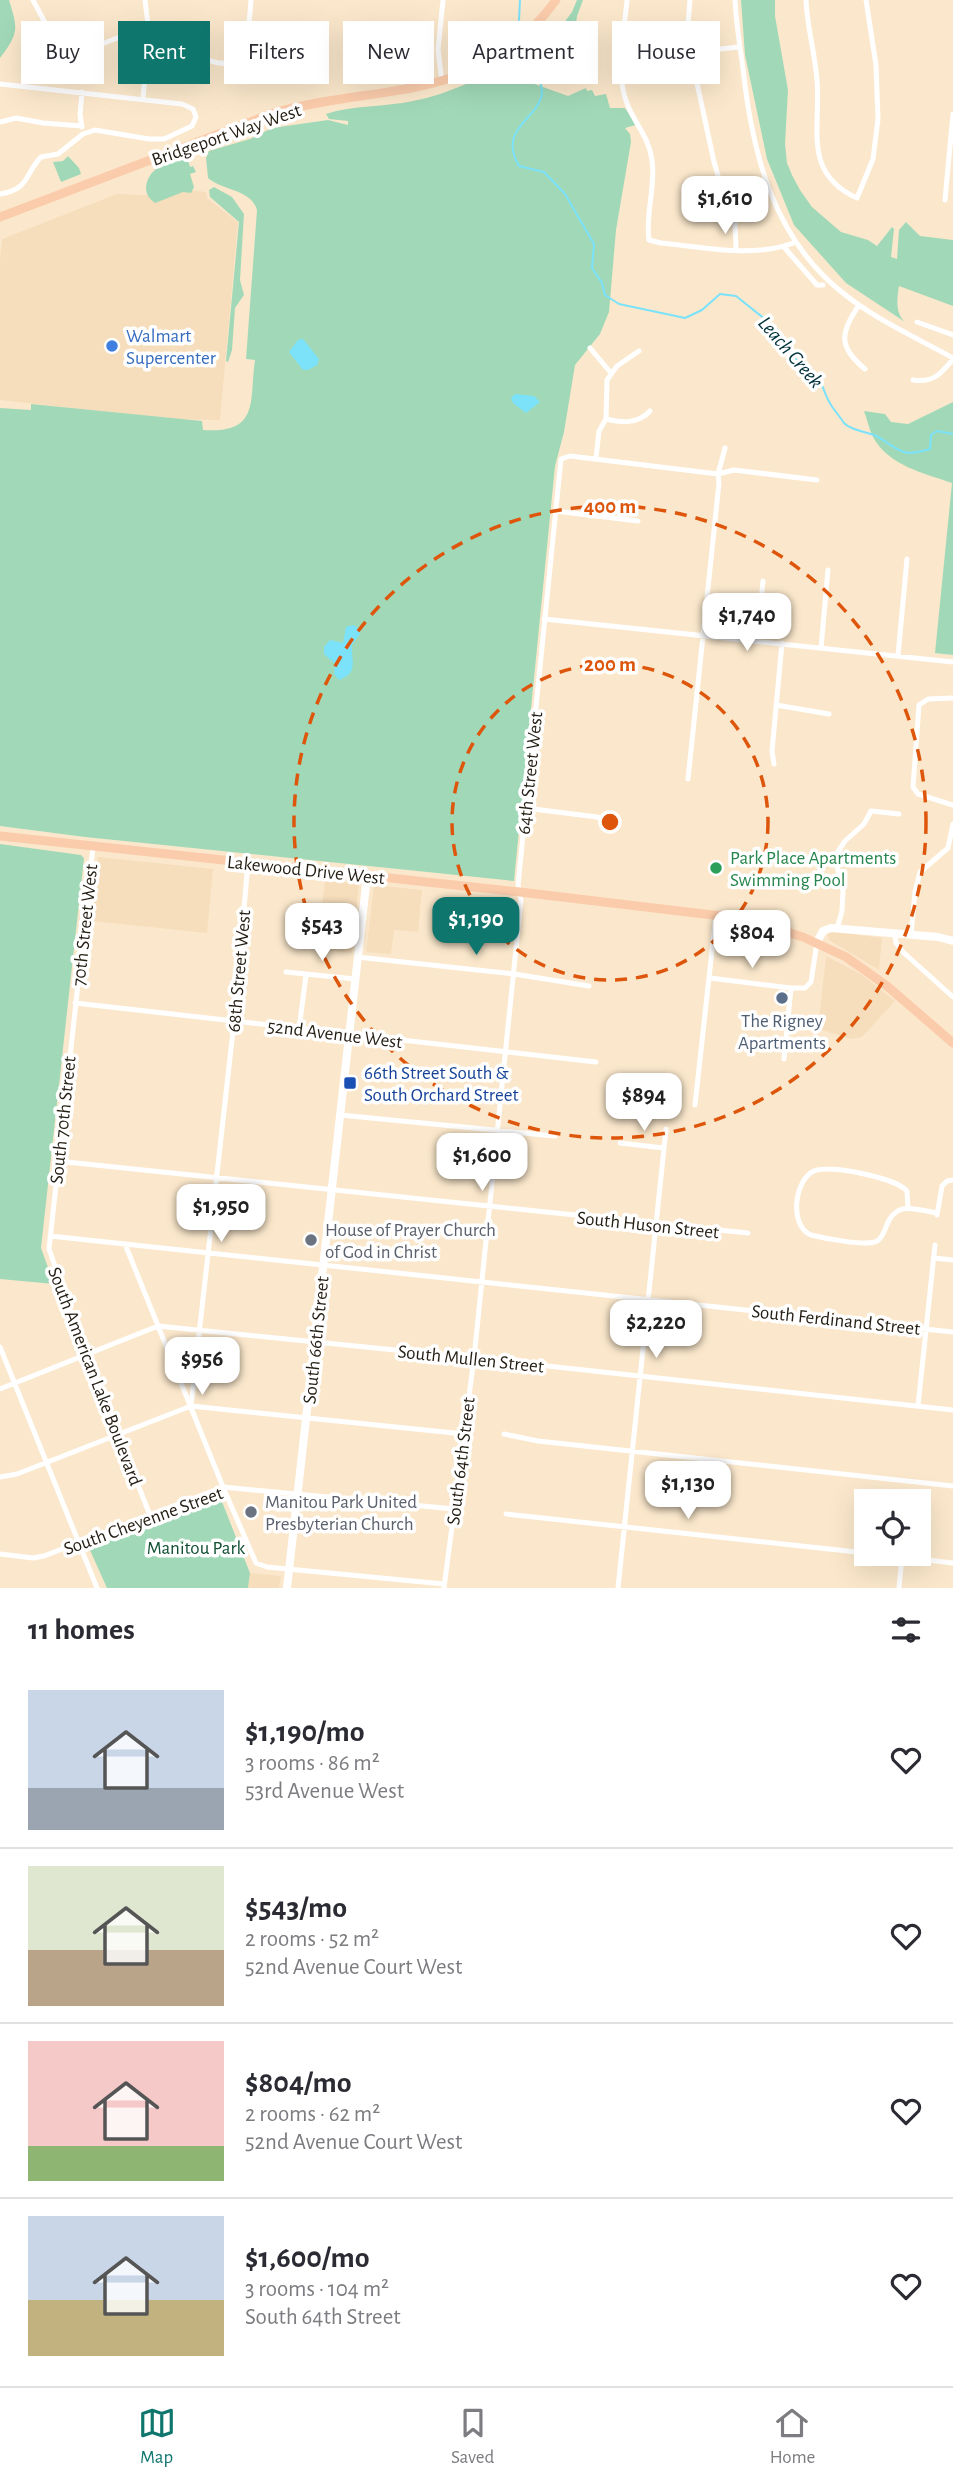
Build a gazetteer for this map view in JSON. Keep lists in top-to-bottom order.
{
  "streets": {
    "main road": ["Bridgeport Way West", "Lakewood Drive West"],
    "street": [
      "64th Street West",
      "70th Street West",
      "68th Street West",
      "52nd Avenue West",
      "South 70th Street",
      "South Huson Street",
      "South Ferdinand Street",
      "South 66th Street",
      "South Mullen Street",
      "South American Lake Boulevard",
      "South 64th Street",
      "South Cheyenne Street"
    ]
  },
  "crossings": [
    ["64th Street West", "Lakewood Drive West"],
    ["64th Street West", "52nd Avenue West"],
    ["64th Street West", "South 64th Street"],
    ["Lakewood Drive West", "70th Street West"],
    ["Lakewood Drive West", "68th Street West"],
    ["Lakewood Drive West", "South 66th Street"],
    ["70th Street West", "52nd Avenue West"],
    ["70th Street West", "South 70th Street"],
    ["68th Street West", "52nd Avenue West"],
    ["68th Street West", "South Huson Street"],
    ["68th Street West", "South Ferdinand Street"],
    ["68th Street West", "South Mullen Street"],
    ["52nd Avenue West", "South 70th Street"],
    ["52nd Avenue West", "South 66th Street"],
    ["South 70th Street", "South Huson Street"],
    ["South 70th Street", "South Ferdinand Street"],
    ["South 70th Street", "South American Lake Boulevard"],
    ["South Huson Street", "South 66th Street"],
    ["South Huson Street", "South 64th Street"],
    ["South Ferdinand Street", "South 66th Street"],
    ["South Ferdinand Street", "South American Lake Boulevard"],
    ["South Ferdinand Street", "South 64th Street"],
    ["South 66th Street", "South Mullen Street"],
    ["South 66th Street", "South Cheyenne Street"],
    ["South Mullen Street", "South American Lake Boulevard"],
    ["South Mullen Street", "South 64th Street"],
    ["South American Lake Boulevard", "South Cheyenne Street"],
    ["South 64th Street", "South Cheyenne Street"]
  ],
  "water": ["Leach Creek"],
  "parks": ["Manitou Park"],
  "places": {
    "other": [
      "Walmart Supercenter",
      "Park Place Apartments Swimming Pool",
      "The Rigney Apartments",
      "House of Prayer Church of God in Christ",
      "Manitou Park United Presbyterian Church"
    ],
    "transit": ["66th Street South & South Orchard Street"]
  },
  "page": {
    "chip": [
      "Buy",
      "Rent",
      "Filters",
      "New",
      "Apartment",
      "House"
    ],
    "price": [
      "$1,610",
      "$1,740",
      "$1,190",
      "$543",
      "$804",
      "$894",
      "$1,600",
      "$1,950",
      "$2,220",
      "$956",
      "$1,130"
    ],
    "heading": "11 homes",
    "list": [
      {
        "name": "$1,190/mo",
        "note": "3 rooms · 86 m² · 53rd Avenue West"
      },
      {
        "name": "$543/mo",
        "note": "2 rooms · 52 m² · 52nd Avenue Court West"
      },
      {
        "name": "$804/mo",
        "note": "2 rooms · 62 m² · 52nd Avenue Court West"
      },
      {
        "name": "$1,600/mo",
        "note": "3 rooms · 104 m² · South 64th Street"
      }
    ],
    "tabs": ["Map", "Saved", "Home"]
  },
  "rings": ["400 m", "200 m"]
}
